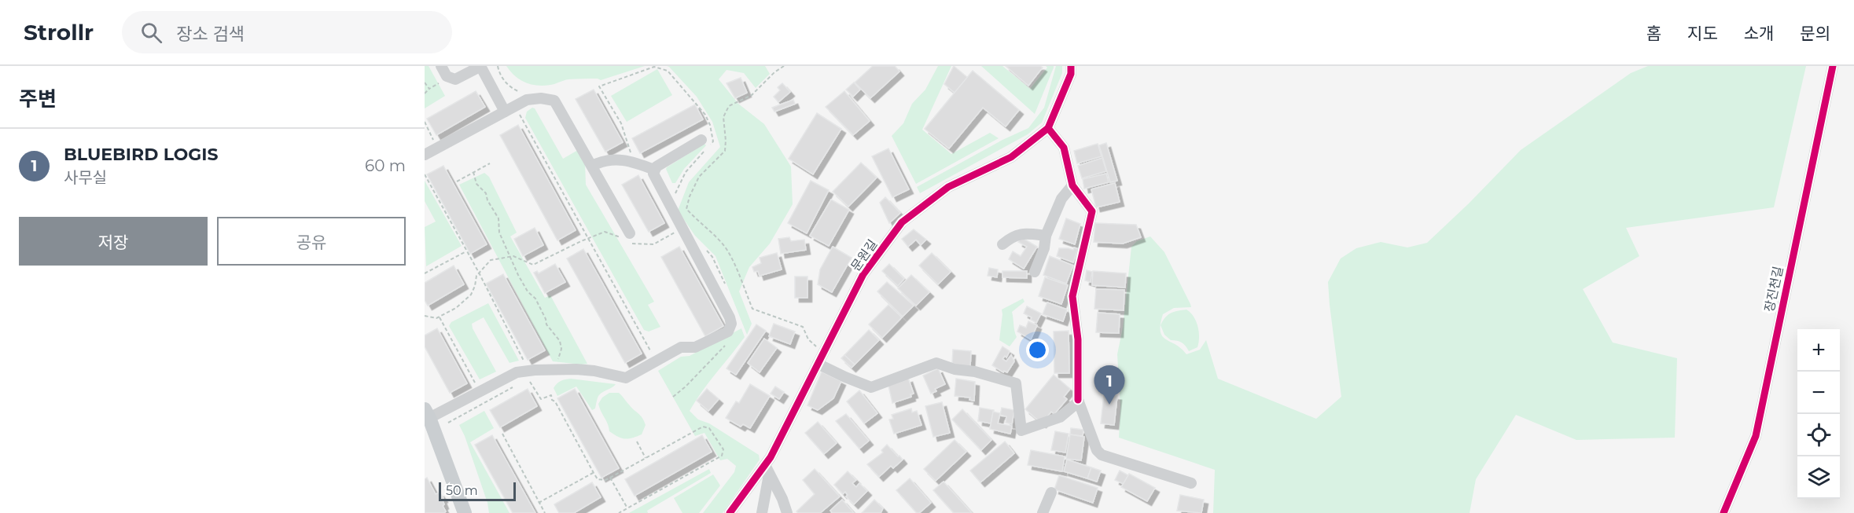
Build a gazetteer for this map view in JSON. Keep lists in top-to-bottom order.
{
  "streets": {
    "street": ["문원길", "장진천길"]
  },
  "scale_bar": "50 m",
  "page": {
    "header": "Strollr",
    "search": "장소 검색",
    "nav": [
      "홈",
      "지도",
      "소개",
      "문의"
    ],
    "heading": "주변",
    "list": [
      {
        "mark": "1",
        "name": "BLUEBIRD LOGIS",
        "note": "사무실",
        "value": "60 m"
      }
    ],
    "buttons": ["저장", "공유"],
    "map_buttons": ["+", "−"],
    "pins": "1",
    "scale": "50 m"
  }
}
